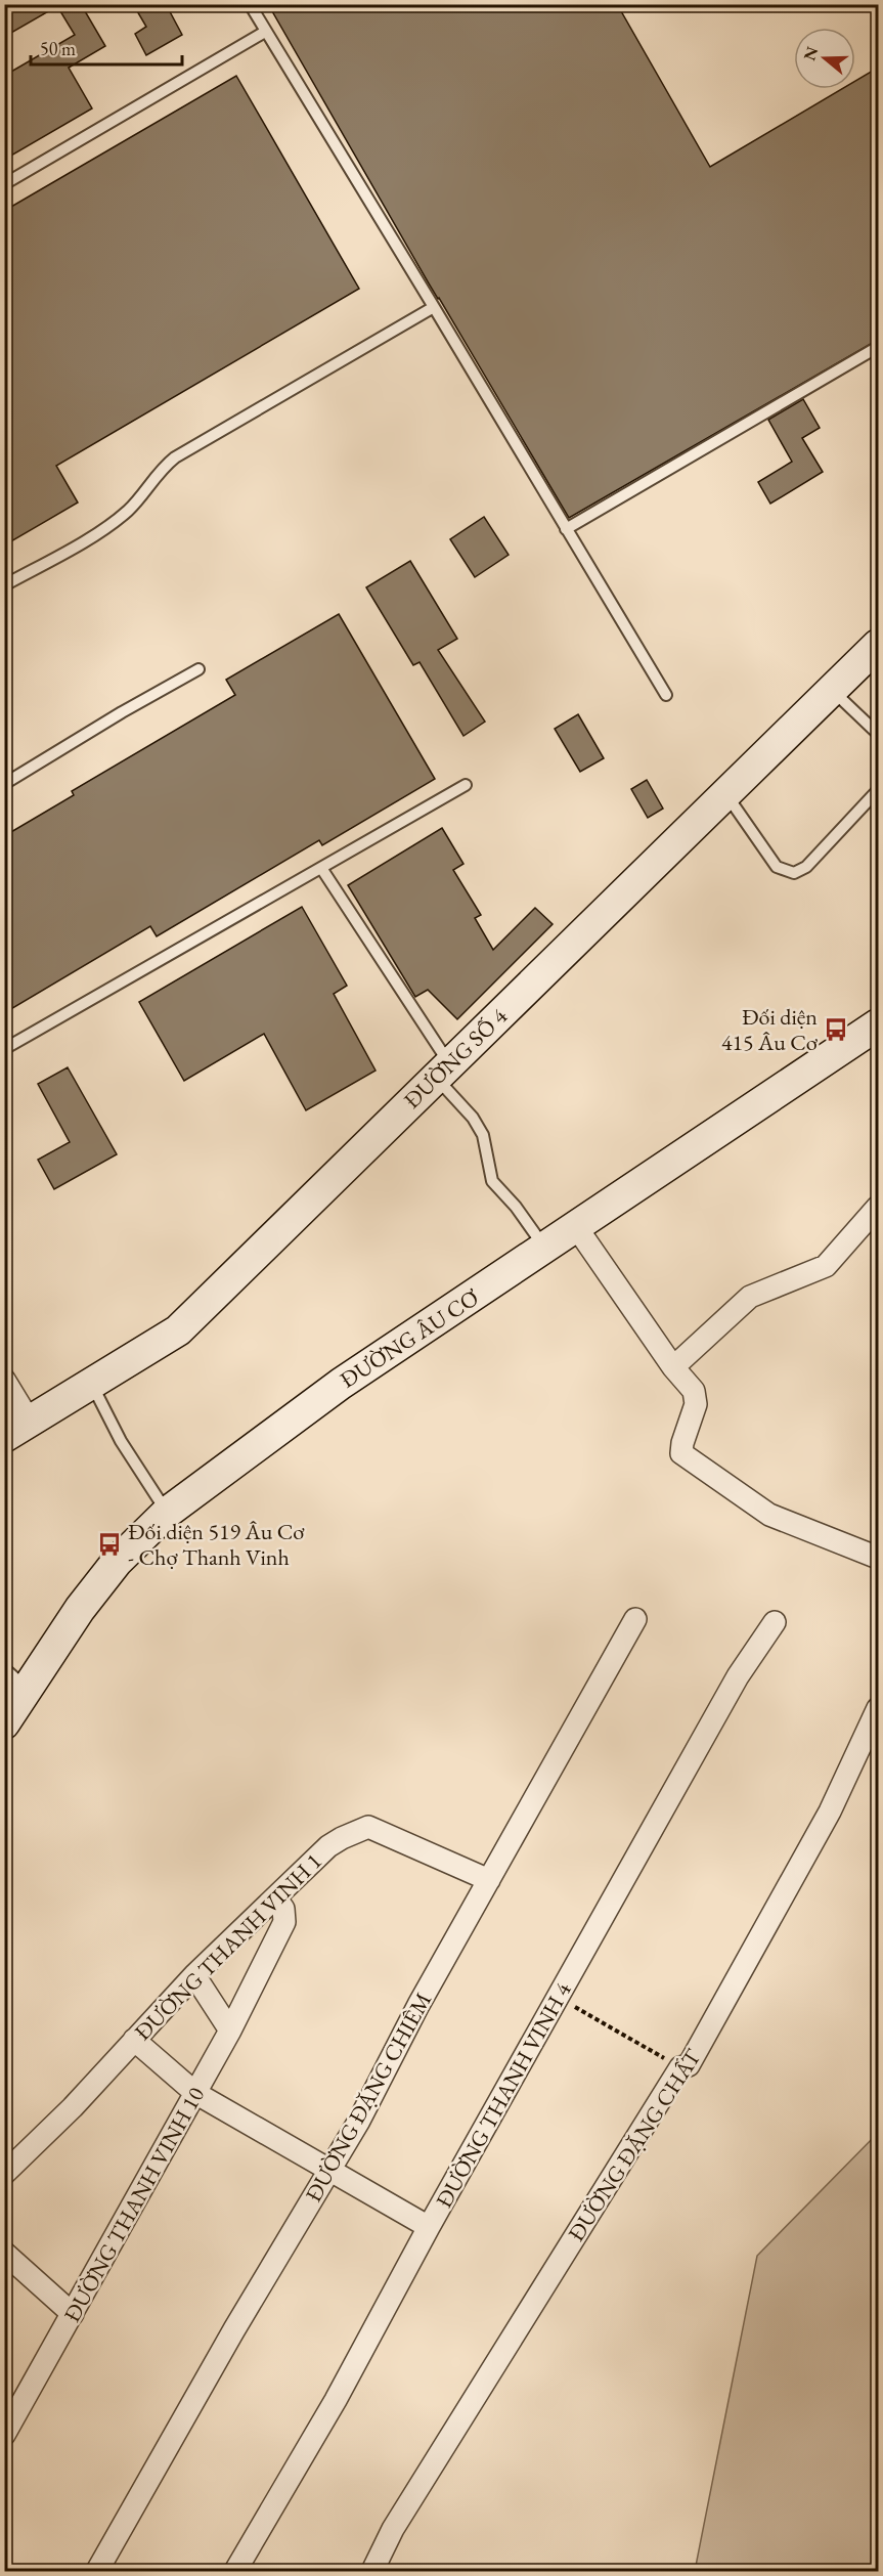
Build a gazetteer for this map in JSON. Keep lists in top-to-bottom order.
{
  "streets": {
    "street": [
      "ĐƯỜNG SỐ 4",
      "ĐƯỜNG ÂU CƠ",
      "ĐƯỜNG THANH VINH 1",
      "ĐƯỜNG THANH VINH 4",
      "ĐƯỜNG ĐẶNG CHIÊM",
      "ĐƯỜNG ĐẶNG CHẤT",
      "ĐƯỜNG THANH VINH 10"
    ]
  },
  "crossings": [
    ["ĐƯỜNG THANH VINH 1", "ĐƯỜNG ĐẶNG CHIÊM"],
    ["ĐƯỜNG THANH VINH 1", "ĐƯỜNG THANH VINH 10"]
  ],
  "places": {
    "bus stop": ["Đối diện 415 Âu Cơ", "Đối diện 519 Âu Cơ - Chợ Thanh Vinh"]
  },
  "scale_bar": "50 m",
  "north": "left"
}
